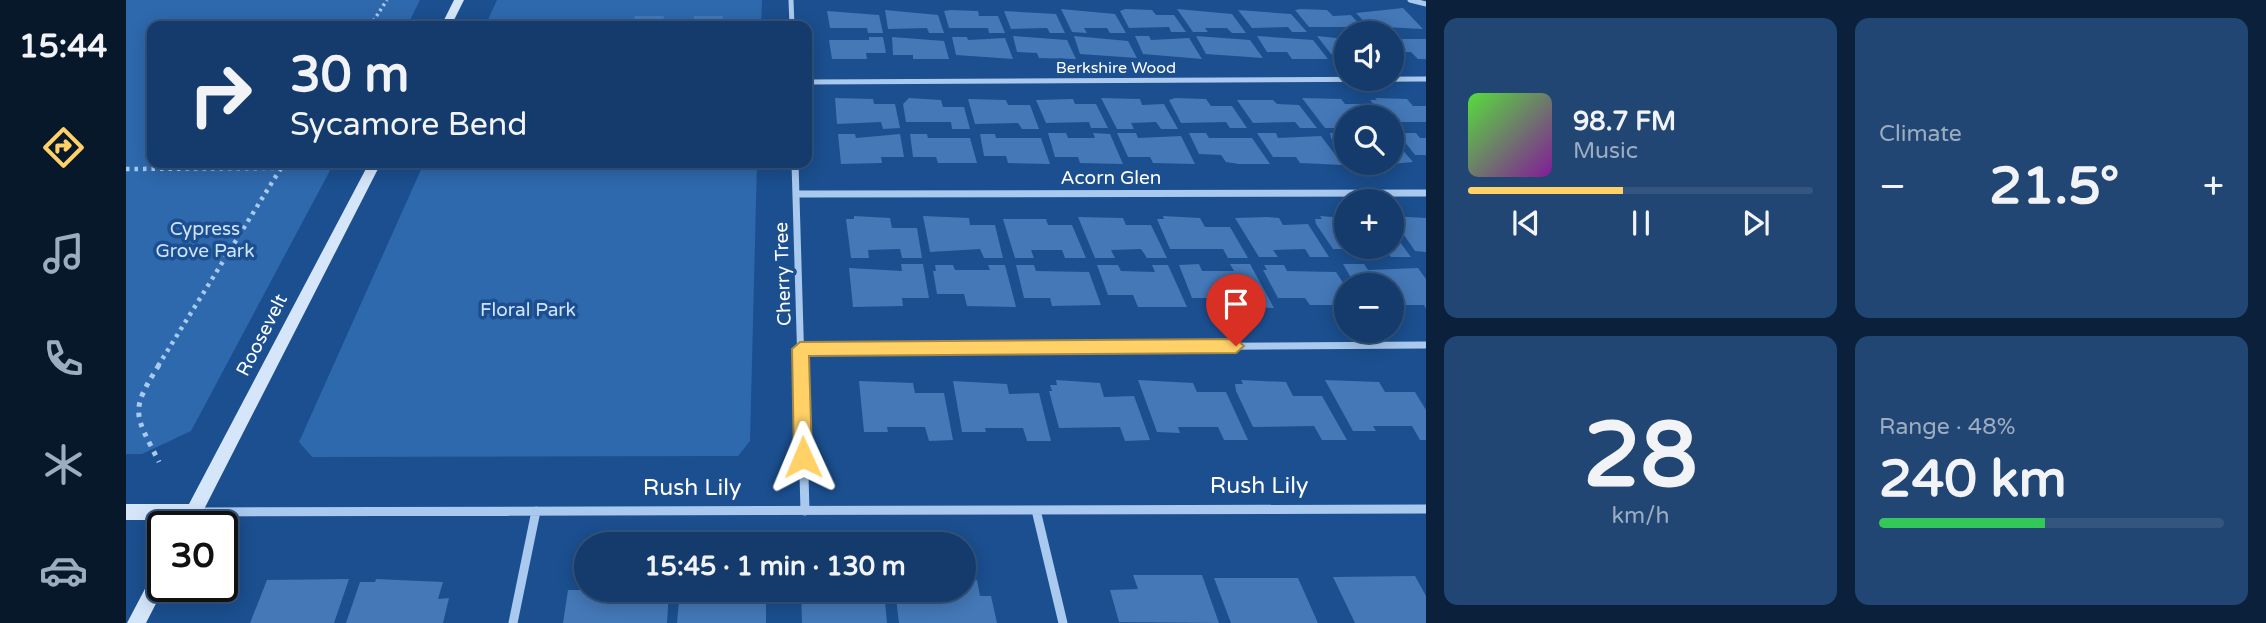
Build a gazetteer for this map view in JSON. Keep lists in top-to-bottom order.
{
  "streets": {
    "street": [
      "Berkshire Wood",
      "Acorn Glen",
      "Cherry Tree",
      "Roosevelt",
      "Rush Lily"
    ]
  },
  "crossings": [
    ["Acorn Glen", "Cherry Tree"],
    ["Cherry Tree", "Rush Lily"]
  ],
  "parks": ["Cypress Grove Park", "Floral Park"],
  "page": {
    "tabs": "15:44",
    "tile": [
      "Climate",
      ["28", "km/h"],
      ["Range · 48%", "240 km"]
    ],
    "map_buttons": ["+", "−"],
    "turn": ["30 m", "Sycamore Bend"],
    "song": ["98.7 FM", "Music"],
    "heat": ["−", "21.5°", "+"],
    "limit": "30",
    "trip": "15:45 · 1 min · 130 m"
  }
}
